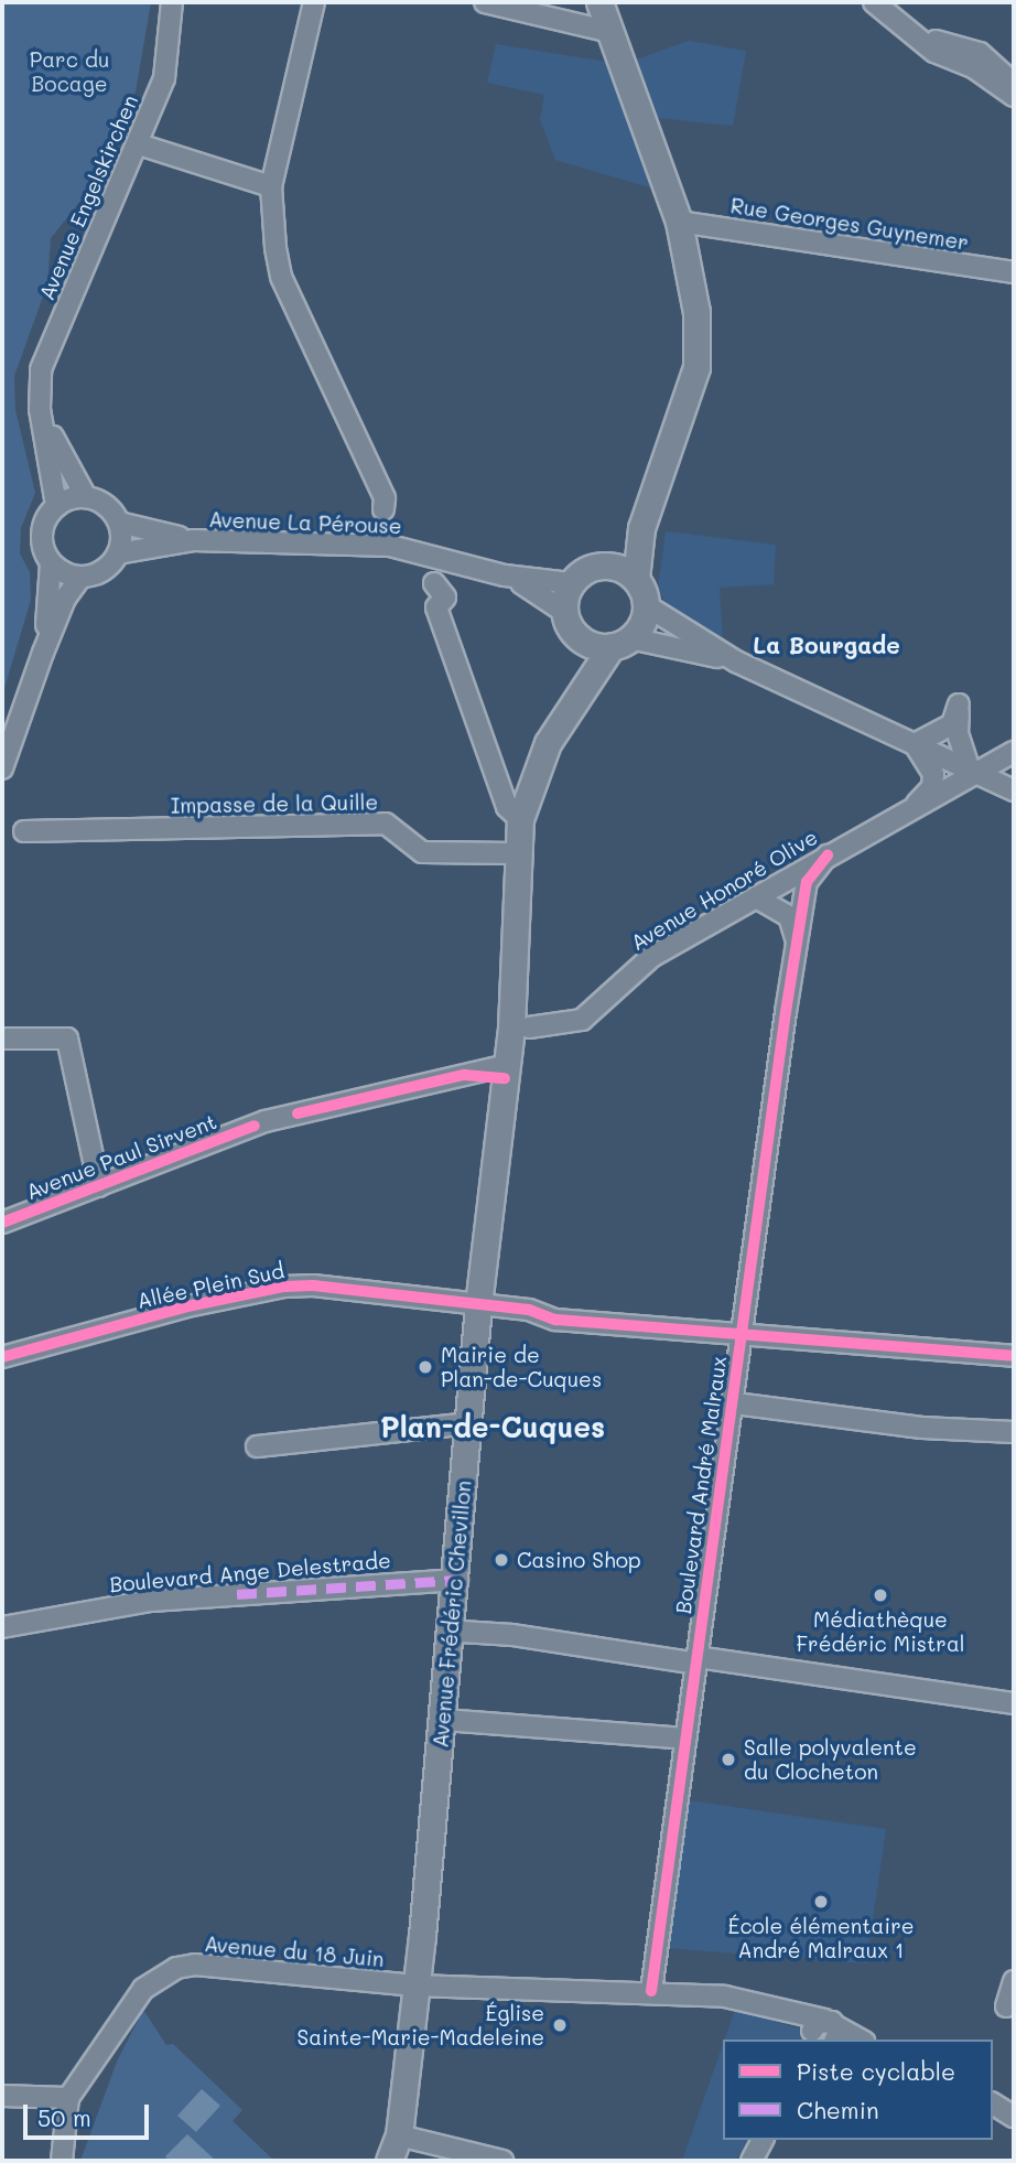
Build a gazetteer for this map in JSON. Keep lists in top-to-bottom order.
{
  "streets": {
    "main road": ["Avenue Frédéric Chevillon"],
    "street": [
      "Avenue Engelskirchen",
      "Rue Georges Guynemer",
      "Avenue La Pérouse",
      "Impasse de la Quille",
      "Avenue Honoré Olive",
      "Avenue Paul Sirvent",
      "Allée Plein Sud",
      "Boulevard André Malraux",
      "Boulevard Ange Delestrade",
      "Avenue du 18 Juin"
    ]
  },
  "crossings": [
    ["Impasse de la Quille", "Avenue Frédéric Chevillon"],
    ["Avenue Honoré Olive", "Boulevard André Malraux"],
    ["Avenue Paul Sirvent", "Avenue Frédéric Chevillon"],
    ["Allée Plein Sud", "Boulevard André Malraux"],
    ["Allée Plein Sud", "Avenue Frédéric Chevillon"],
    ["Boulevard André Malraux", "Avenue du 18 Juin"],
    ["Boulevard Ange Delestrade", "Avenue Frédéric Chevillon"],
    ["Avenue Frédéric Chevillon", "Avenue du 18 Juin"]
  ],
  "districts": ["La Bourgade", "Plan-de-Cuques"],
  "parks": ["Parc du Bocage"],
  "places": [
    "Mairie de Plan-de-Cuques",
    "Casino Shop",
    "Médiathèque Frédéric Mistral",
    "Salle polyvalente du Clocheton",
    "École élémentaire André Malraux 1",
    "Église Sainte-Marie-Madeleine"
  ],
  "legend": ["Piste cyclable", "Chemin"],
  "scale_bar": "50 m"
}
